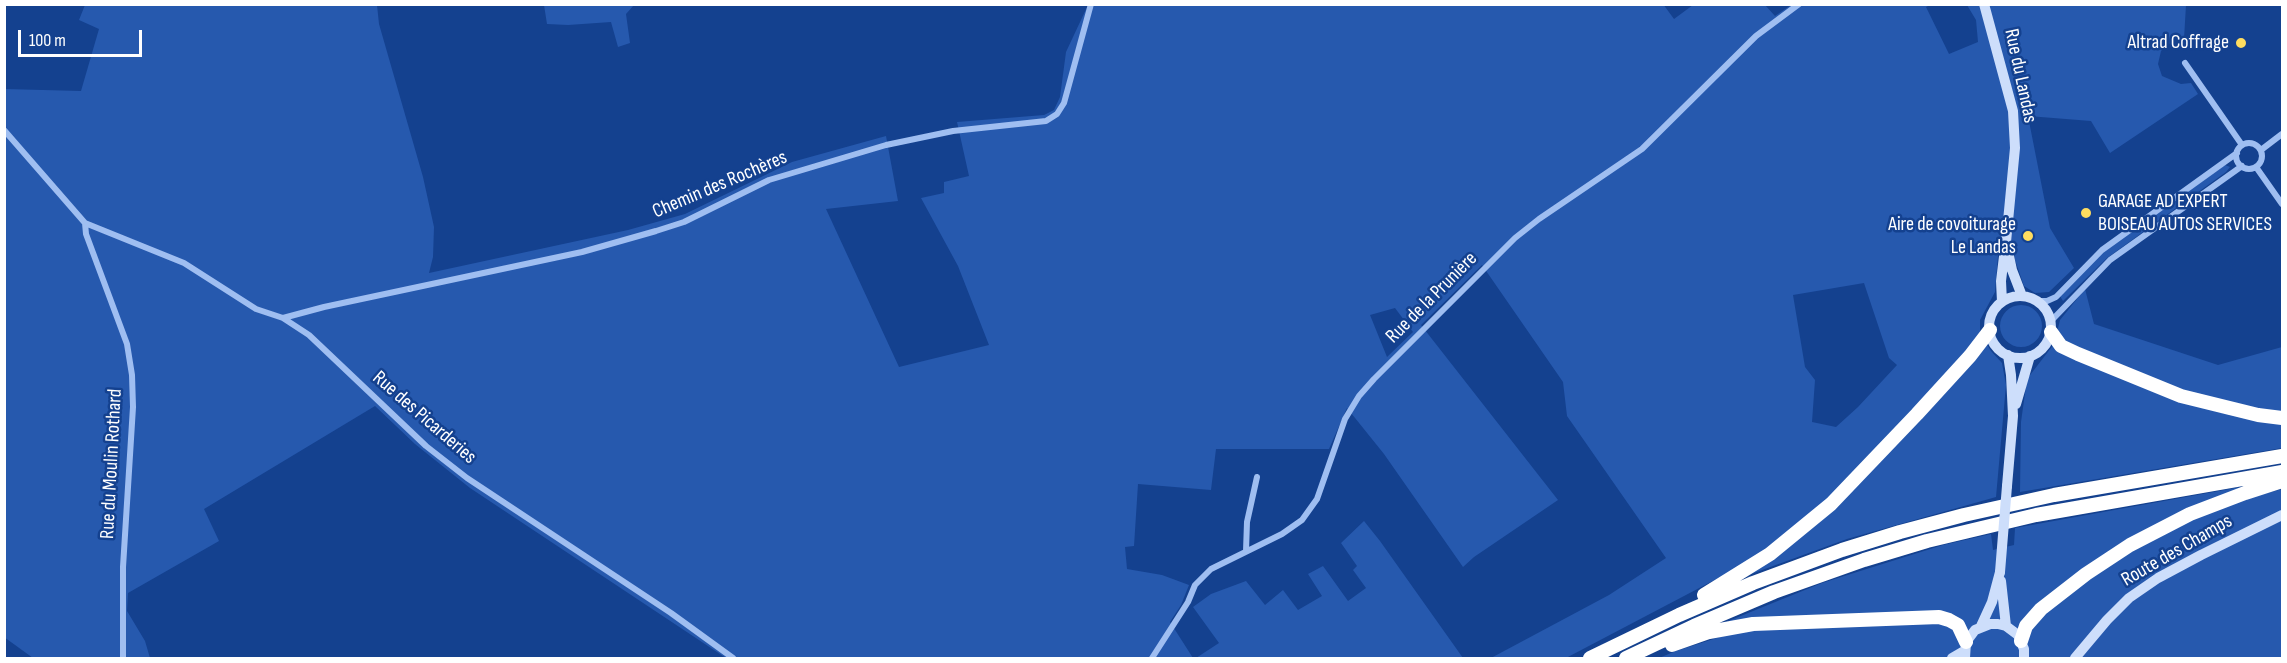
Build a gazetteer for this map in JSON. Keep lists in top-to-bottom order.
{
  "streets": {
    "street": [
      "Rue du Landas",
      "Chemin des Rochères",
      "Rue de la Prunière",
      "Rue des Picarderies",
      "Rue du Moulin Rothard",
      "Route des Champs"
    ]
  },
  "crossings": [
    ["Chemin des Rochères", "Rue des Picarderies"],
    ["Rue des Picarderies", "Rue du Moulin Rothard"]
  ],
  "places": ["Altrad Coffrage", "GARAGE AD EXPERT BOISEAU AUTOS SERVICES", "Aire de covoiturage Le Landas"],
  "scale_bar": "100 m"
}
